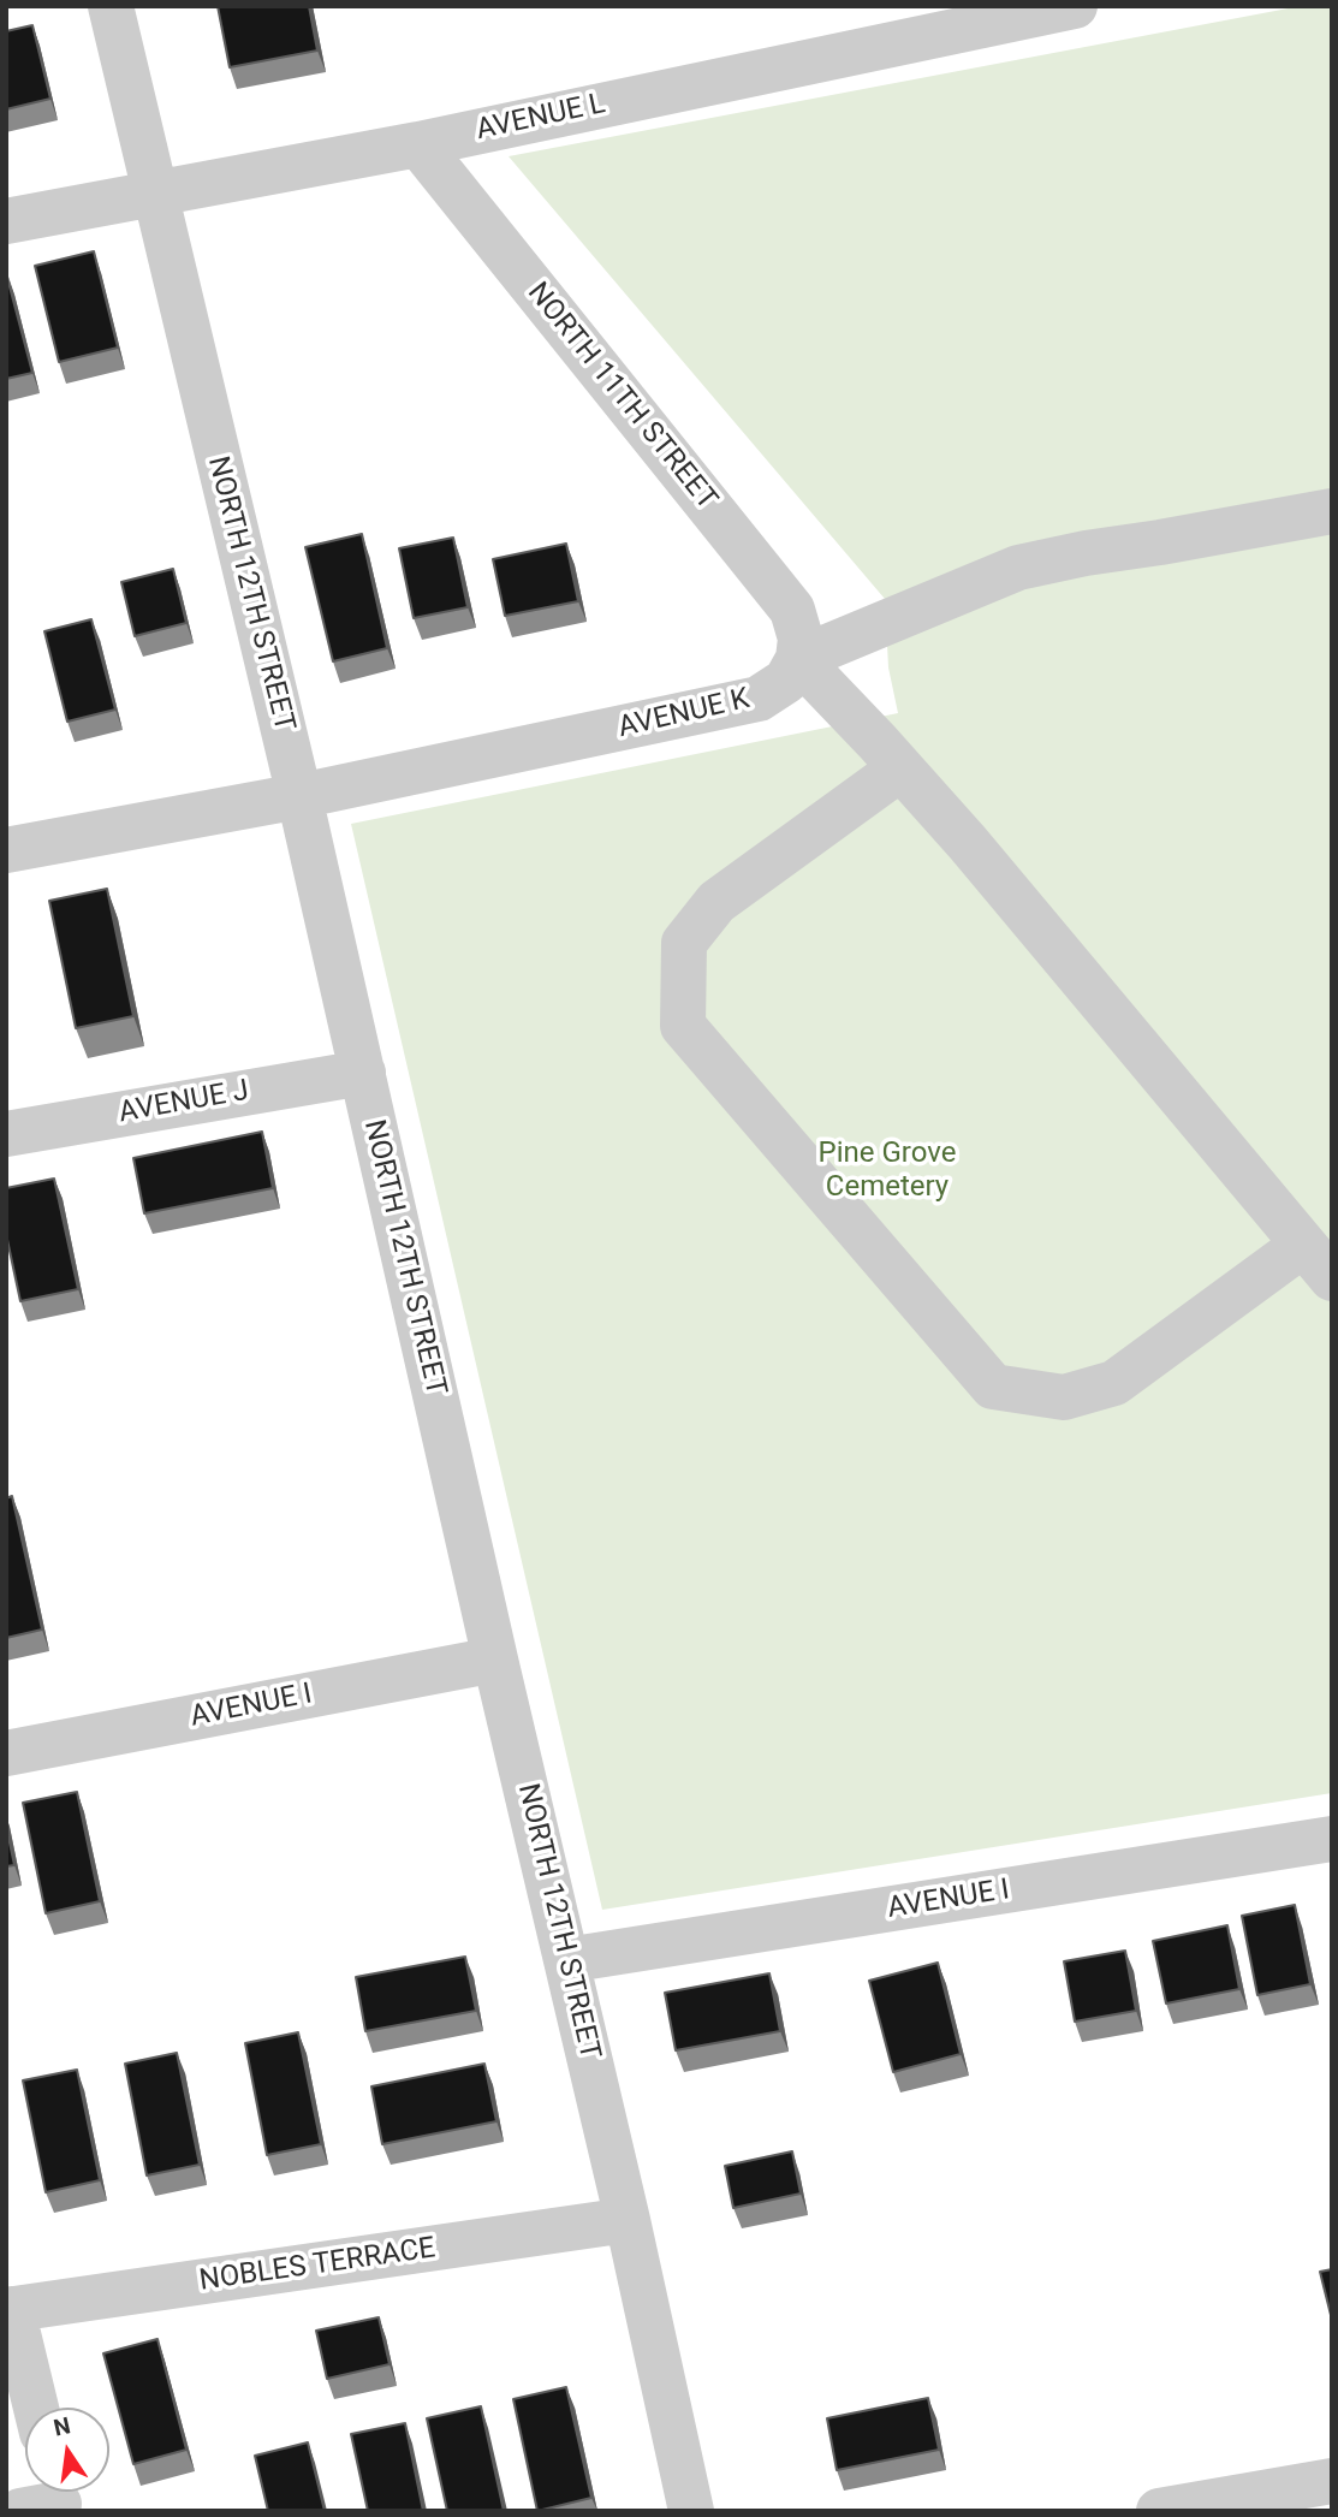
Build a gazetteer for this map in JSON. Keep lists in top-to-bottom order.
{
  "streets": {
    "street": [
      "AVENUE L",
      "NORTH 11TH STREET",
      "NORTH 12TH STREET",
      "AVENUE K",
      "AVENUE J",
      "AVENUE I",
      "NOBLES TERRACE"
    ]
  },
  "crossings": [
    ["AVENUE L", "NORTH 11TH STREET"],
    ["AVENUE L", "NORTH 12TH STREET"],
    ["NORTH 11TH STREET", "AVENUE K"],
    ["NORTH 12TH STREET", "AVENUE K"],
    ["NORTH 12TH STREET", "AVENUE J"],
    ["NORTH 12TH STREET", "AVENUE I"],
    ["NORTH 12TH STREET", "NOBLES TERRACE"]
  ],
  "parks": ["Pine Grove Cemetery"],
  "north": "top"
}
